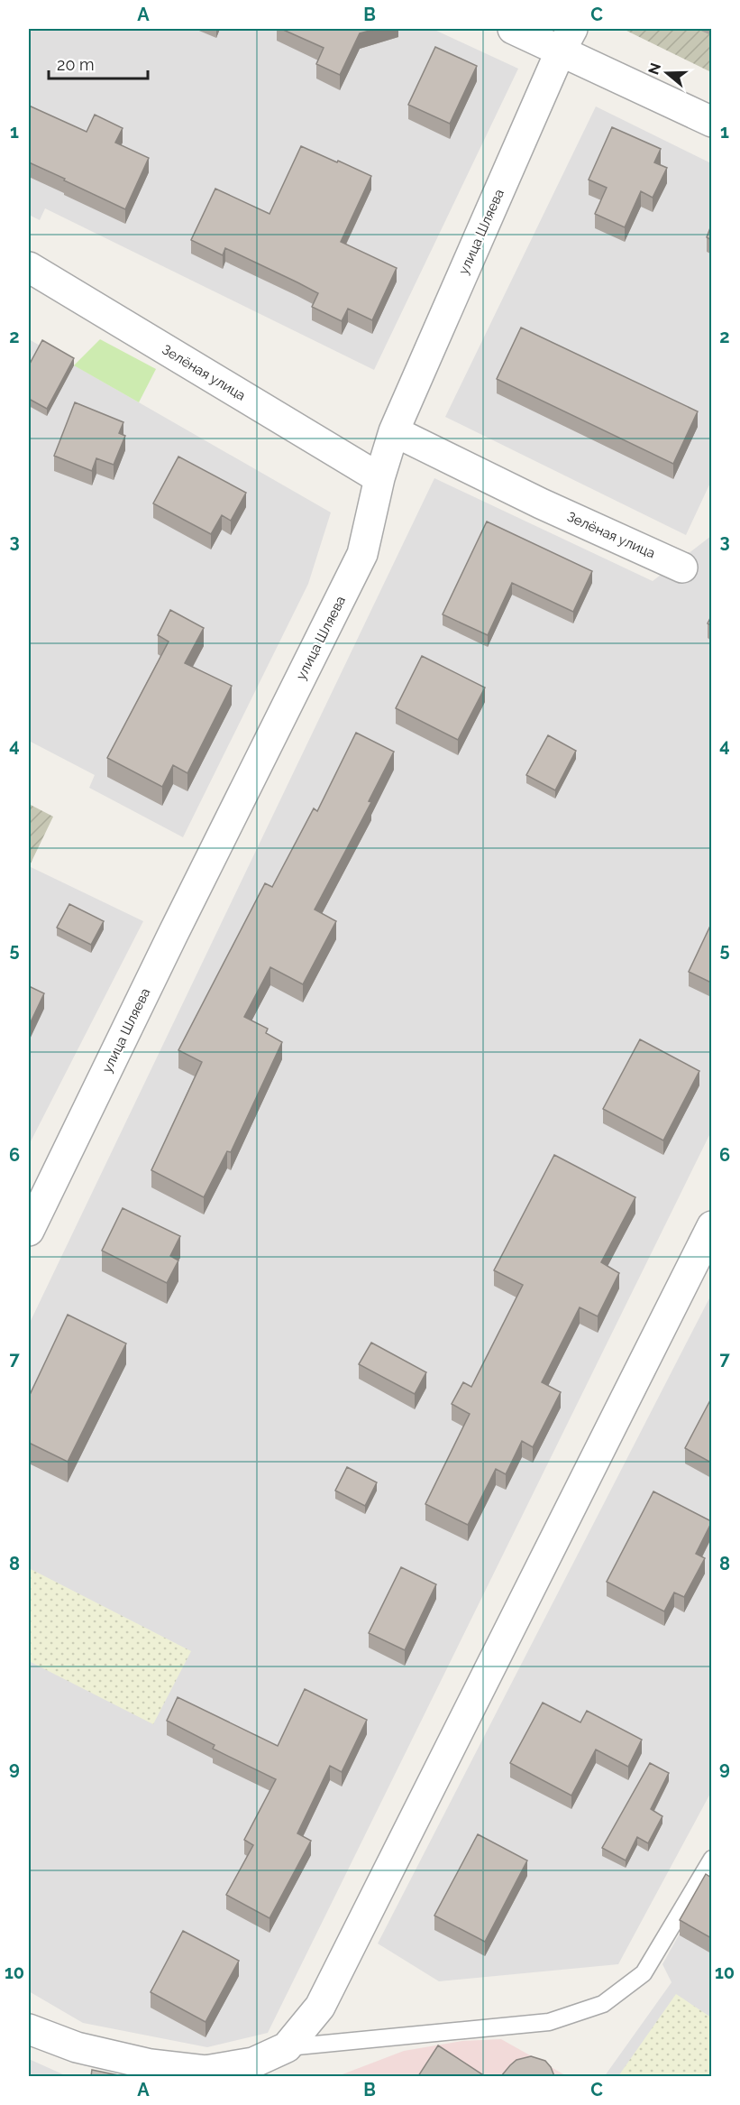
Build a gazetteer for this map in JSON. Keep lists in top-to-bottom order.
{
  "streets": {
    "street": ["улица Шляева", "Зелёная улица"]
  },
  "crossings": [
    ["улица Шляева", "Зелёная улица"]
  ],
  "scale_bar": "20 m",
  "north": "left",
  "grid": {
    "columns": ["A", "B", "C"],
    "rows": [
      "1",
      "2",
      "3",
      "4",
      "5",
      "6",
      "7",
      "8",
      "9",
      "10"
    ]
  }
}
